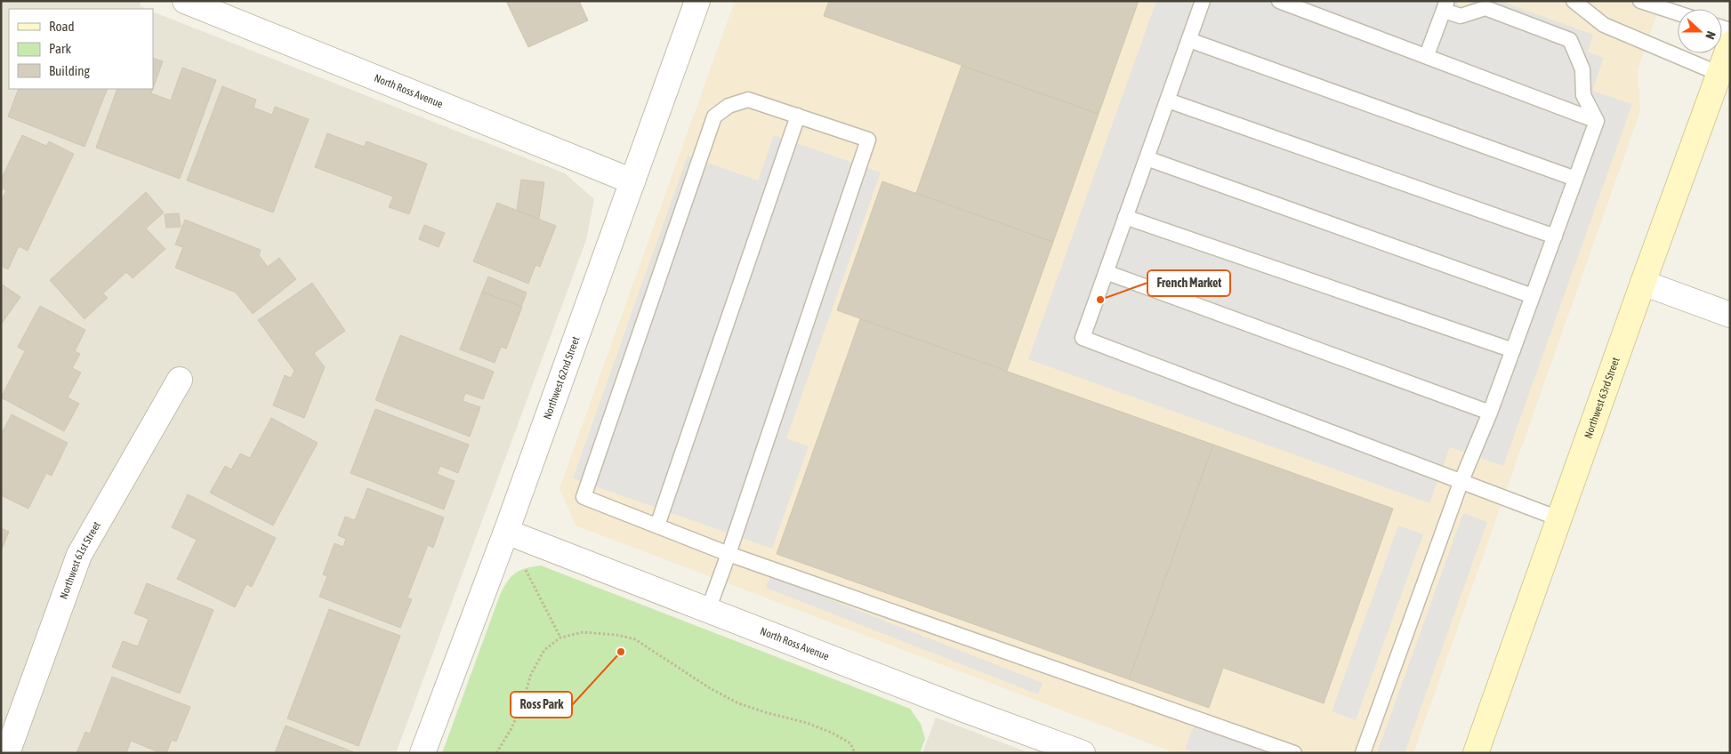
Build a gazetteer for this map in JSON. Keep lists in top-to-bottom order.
{
  "streets": {
    "main road": ["Northwest 63rd Street"],
    "street": ["North Ross Avenue", "Northwest 62nd Street", "Northwest 61st Street"]
  },
  "crossings": [
    ["North Ross Avenue", "Northwest 62nd Street"]
  ],
  "places": ["French Market", "Ross Park"],
  "legend": ["Road", "Park", "Building"],
  "north": "right"
}
